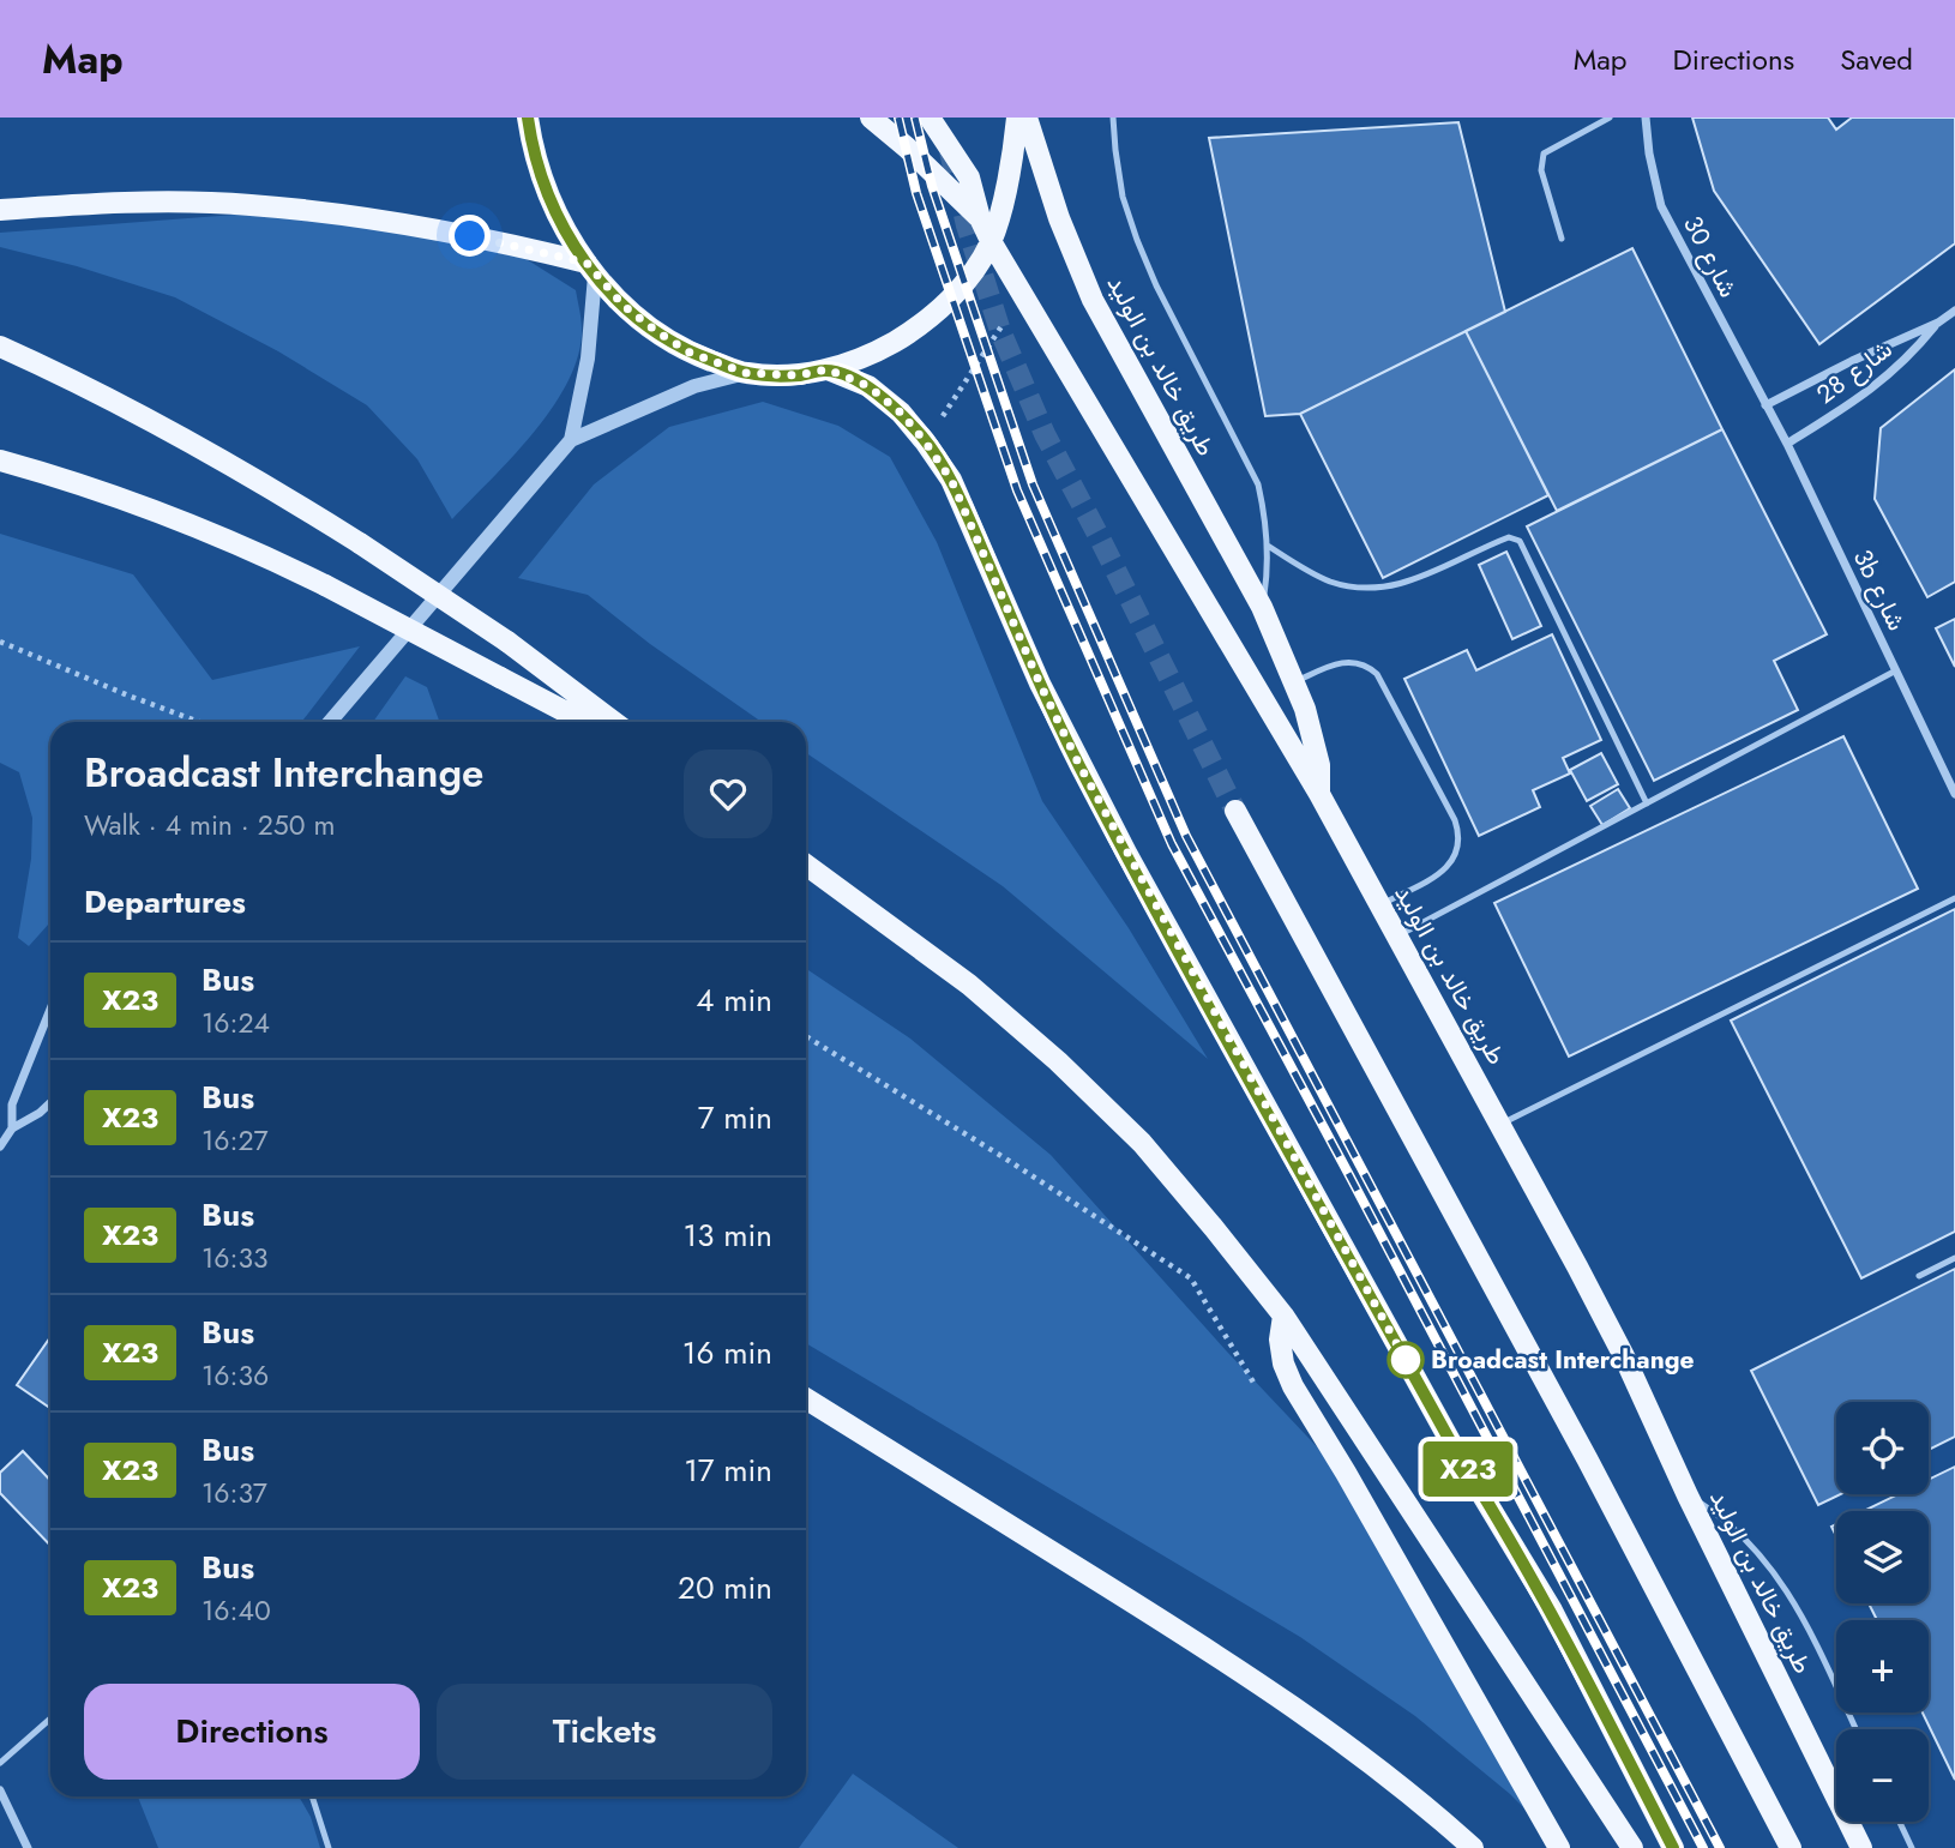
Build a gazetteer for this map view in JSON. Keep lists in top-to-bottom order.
{
  "streets": {
    "main road": ["طريق خالد بن الوليد"],
    "street": ["شارع 30", "شارع 28", "3b شارع"]
  },
  "crossings": [
    ["شارع 30", "شارع 28"],
    ["شارع 30", "3b شارع"],
    ["شارع 28", "3b شارع"]
  ],
  "places": ["Broadcast Interchange"],
  "lines": ["bus line X23"],
  "page": {
    "header": "Map",
    "nav": ["Map", "Directions", "Saved"],
    "on_map": "X23",
    "heading": [
      ["Broadcast Interchange", "Walk · 4 min · 250 m"],
      "Departures"
    ],
    "list": [
      {
        "mark": "X23",
        "name": "Bus",
        "note": "16:24",
        "value": "4 min"
      },
      {
        "mark": "X23",
        "name": "Bus",
        "note": "16:27",
        "value": "7 min"
      },
      {
        "mark": "X23",
        "name": "Bus",
        "note": "16:33",
        "value": "13 min"
      },
      {
        "mark": "X23",
        "name": "Bus",
        "note": "16:36",
        "value": "16 min"
      },
      {
        "mark": "X23",
        "name": "Bus",
        "note": "16:37",
        "value": "17 min"
      },
      {
        "mark": "X23",
        "name": "Bus",
        "note": "16:40",
        "value": "20 min"
      }
    ],
    "map_buttons": ["+", "−"],
    "buttons": ["Directions", "Tickets"]
  }
}
